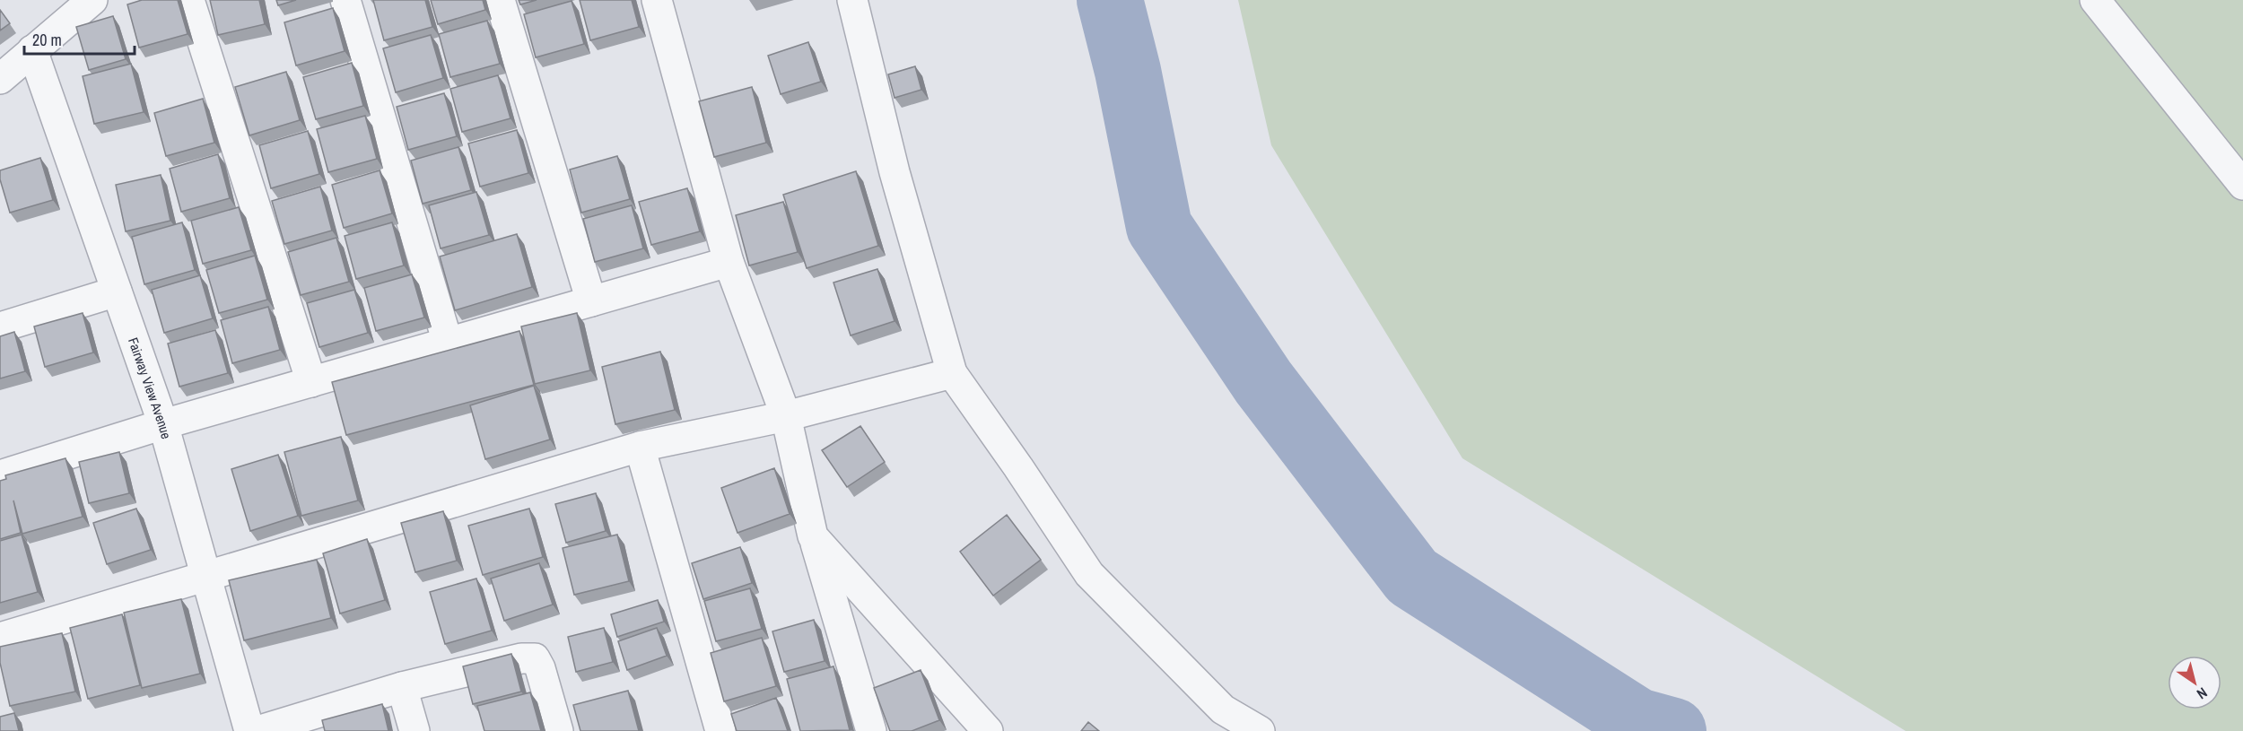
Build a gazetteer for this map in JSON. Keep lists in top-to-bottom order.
{
  "streets": {
    "street": ["Fairway View Avenue"]
  },
  "scale_bar": "20 m",
  "north": "bottom right"
}
